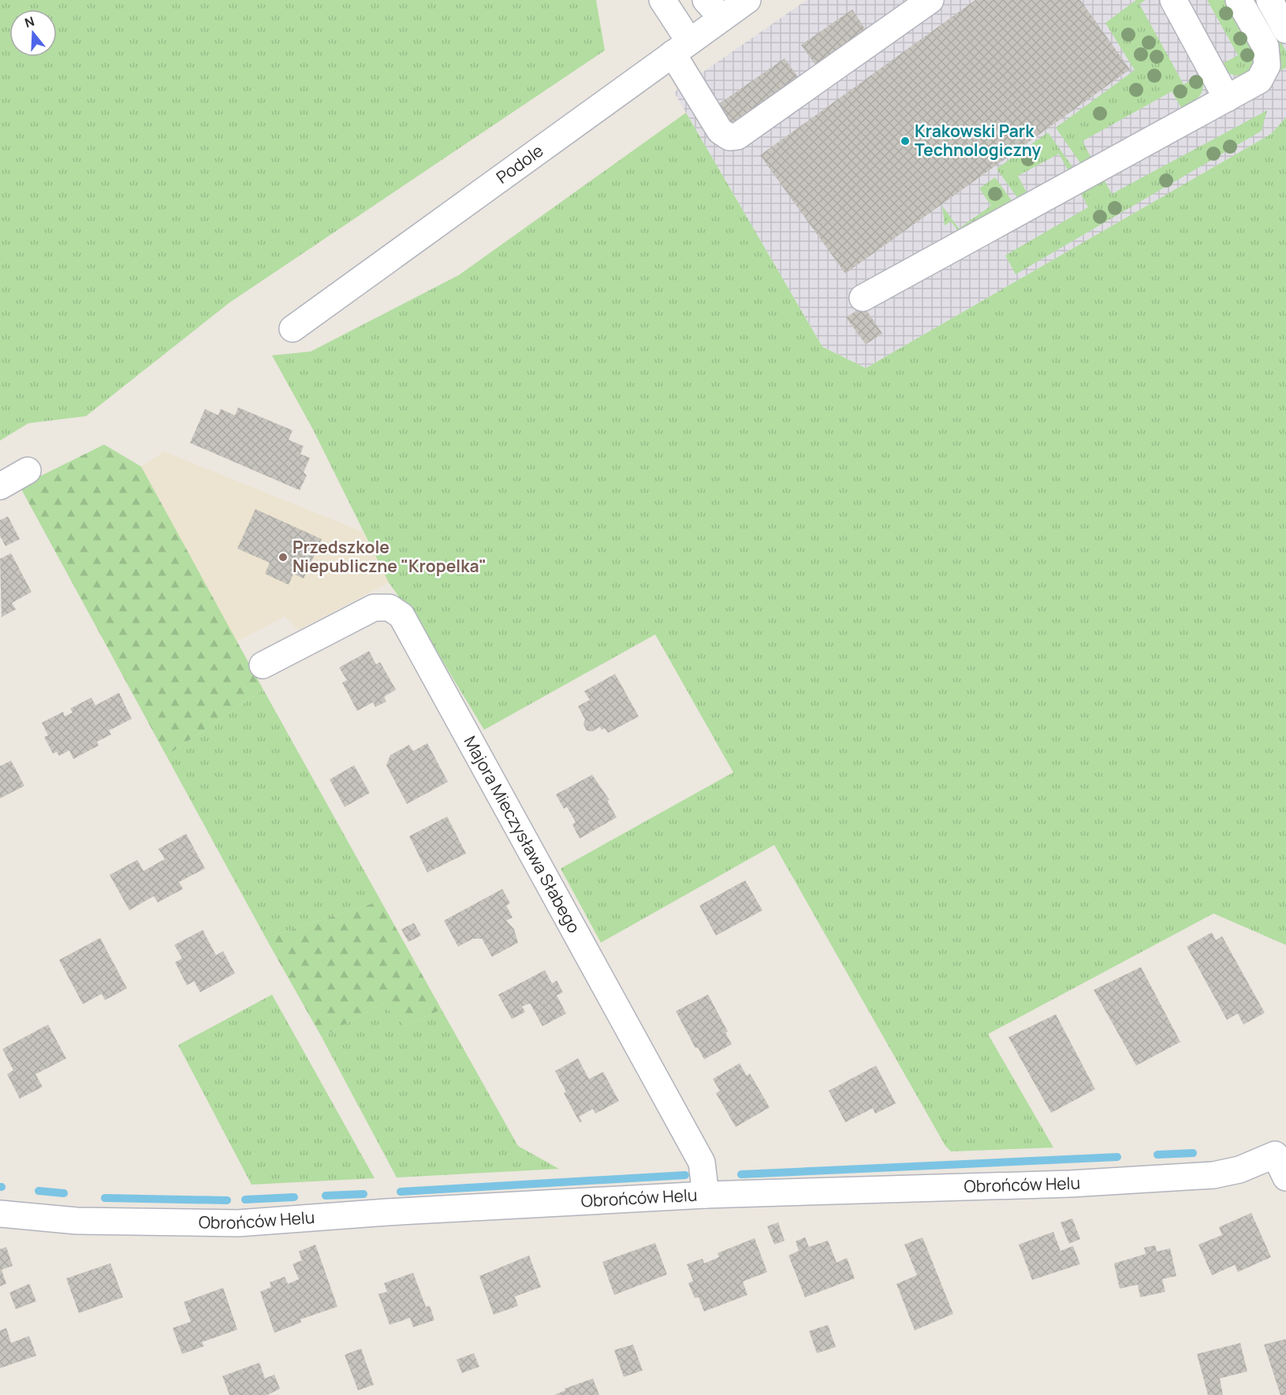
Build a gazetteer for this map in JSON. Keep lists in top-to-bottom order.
{
  "streets": {
    "street": ["Podole", "Majora Mieczysława Słabego", "Obrońców Helu"]
  },
  "crossings": [
    ["Majora Mieczysława Słabego", "Obrońców Helu"]
  ],
  "places": ["Krakowski Park Technologiczny", "Przedszkole Niepubliczne \"Kropelka\""],
  "north": "top"
}
